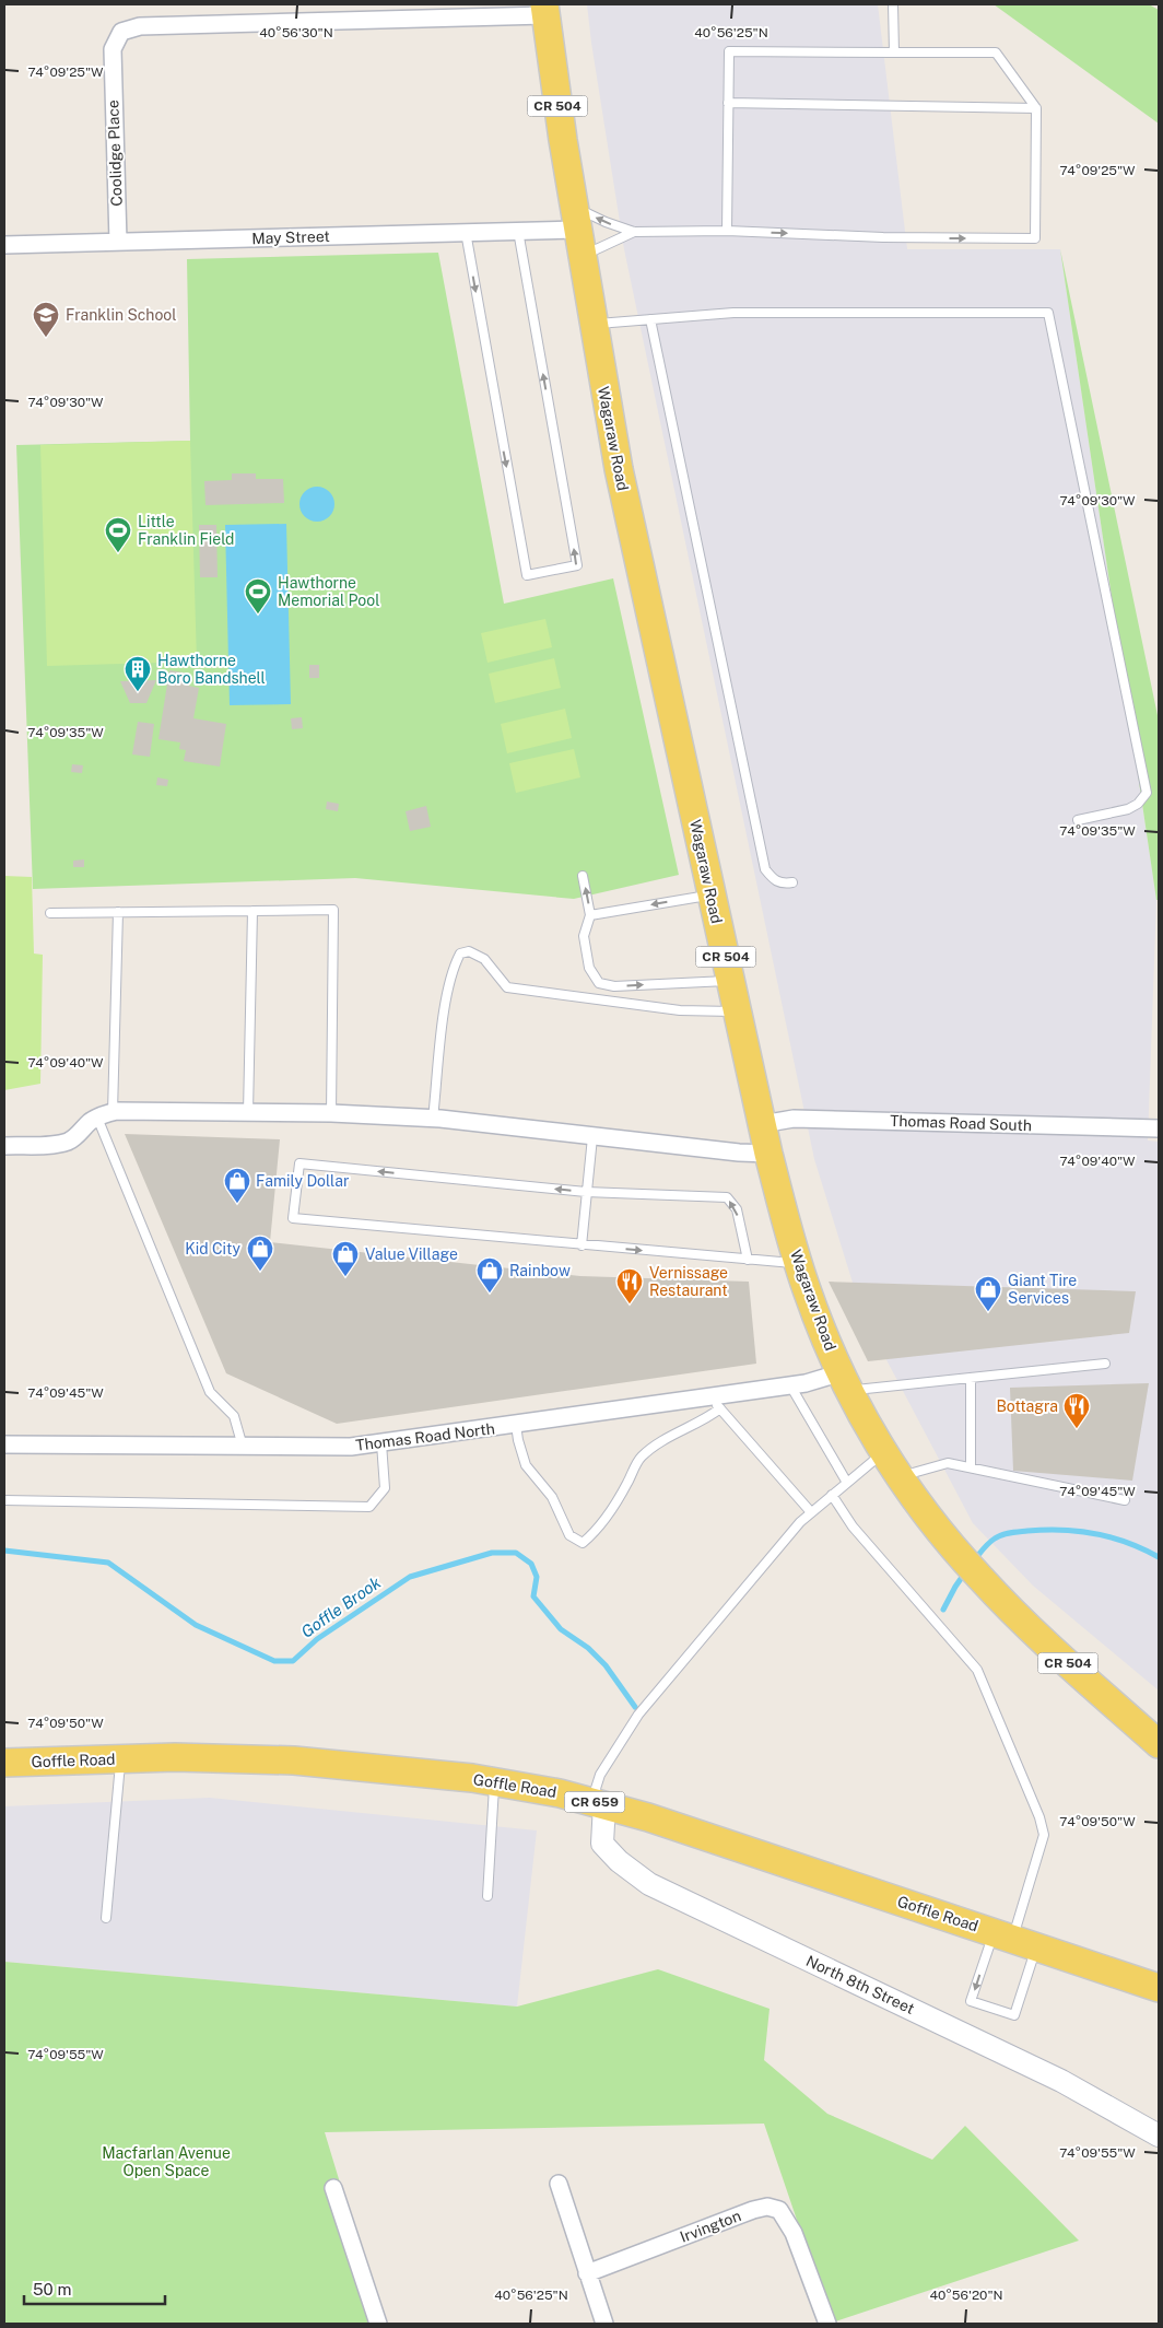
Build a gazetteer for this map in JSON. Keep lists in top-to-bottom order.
{
  "streets": {
    "main road": [
      "CR 504",
      "Wagaraw Road",
      "Goffle Road",
      "CR 659"
    ],
    "street": [
      "Coolidge Place",
      "May Street",
      "Thomas Road South",
      "Thomas Road North",
      "North 8th Street",
      "Irvington"
    ]
  },
  "crossings": [
    ["Coolidge Place", "May Street"],
    ["Coolidge Place", "Wagaraw Road"],
    ["May Street", "Wagaraw Road"],
    ["Wagaraw Road", "Thomas Road South"],
    ["Wagaraw Road", "Thomas Road North"],
    ["Goffle Road", "North 8th Street"]
  ],
  "water": ["Goffle Brook"],
  "parks": ["Macfarlan Avenue Open Space"],
  "places": {
    "school or university": ["Franklin School"],
    "sports": ["Little Franklin Field", "Hawthorne Memorial Pool"],
    "building": ["Hawthorne Boro Bandshell"],
    "shop": [
      "Family Dollar",
      "Kid City",
      "Value Village",
      "Rainbow",
      "Giant Tire Services"
    ],
    "restaurant": ["Vernissage Restaurant", "Bottagra"]
  },
  "scale_bar": "50 m",
  "coordinates": [
    "40°56'30\"N",
    "40°56'25\"N",
    "74°09'25\"W",
    "74°09'30\"W",
    "74°09'35\"W",
    "74°09'40\"W",
    "74°09'45\"W",
    "74°09'50\"W",
    "74°09'55\"W",
    "40°56'20\"N"
  ]
}
